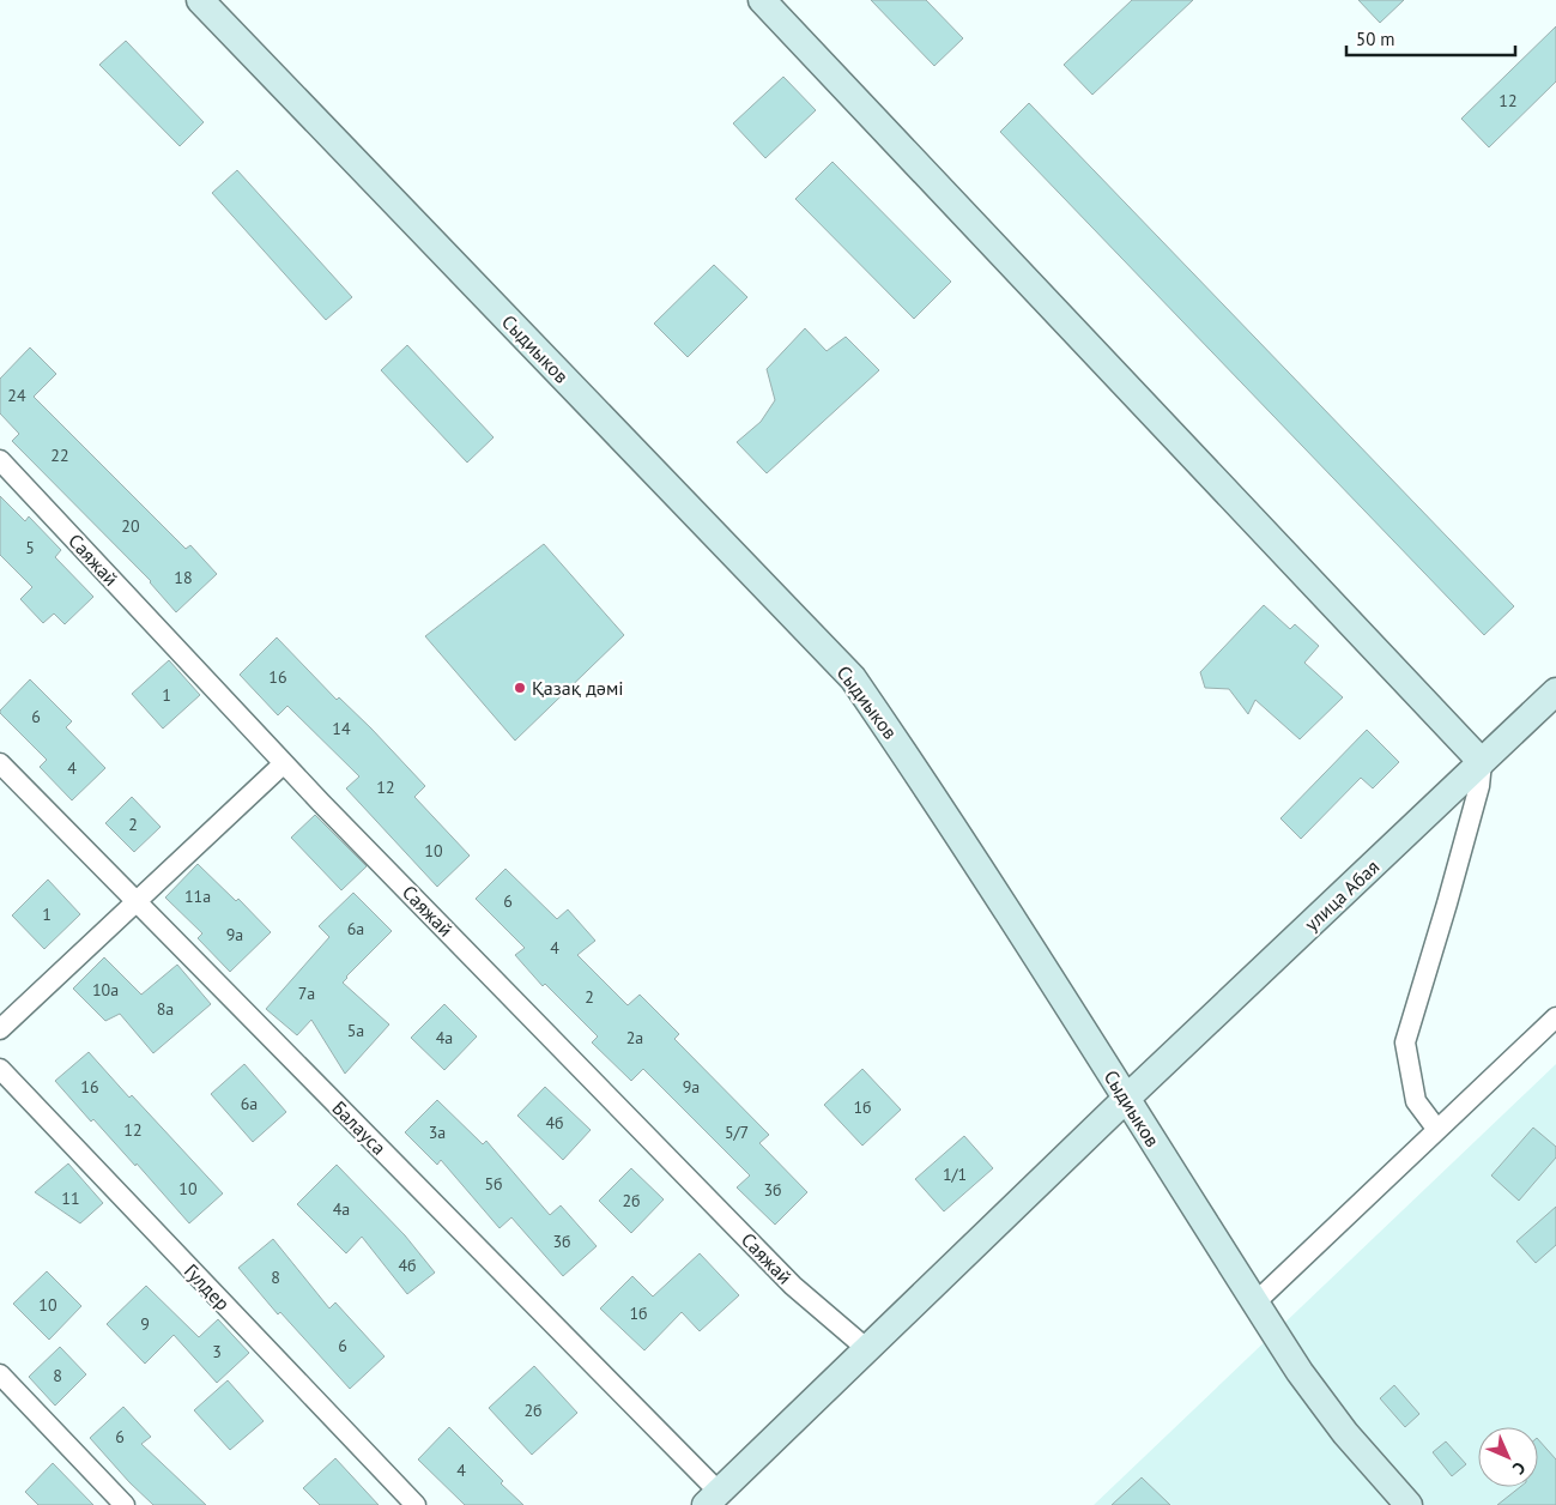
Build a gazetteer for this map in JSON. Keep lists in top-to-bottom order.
{
  "streets": {
    "street": [
      "Сыдиыков",
      "Саяжай",
      "улица Абая",
      "Балауса",
      "Гулдер"
    ]
  },
  "crossings": [
    ["Сыдиыков", "улица Абая"],
    ["Саяжай", "улица Абая"],
    ["улица Абая", "Балауса"]
  ],
  "places": ["Қазақ дәмі"],
  "house_numbers": [
    "12",
    "24",
    "22",
    "20",
    "5",
    "18",
    "16",
    "1",
    "6",
    "14",
    "4",
    "12",
    "2",
    "10",
    "11а",
    "6",
    "1",
    "6а",
    "9а",
    "4",
    "10а",
    "7а",
    "2",
    "8а",
    "5а",
    "4а",
    "2а",
    "16",
    "9а",
    "6а",
    "1б",
    "4б",
    "12",
    "3а",
    "5/7",
    "1/1",
    "5б",
    "10",
    "3б",
    "11",
    "2б",
    "4а",
    "3б",
    "4б",
    "8",
    "10",
    "1б",
    "9",
    "6",
    "3",
    "8",
    "2б",
    "6",
    "4"
  ],
  "scale_bar": "50 m",
  "north": "bottom right"
}
